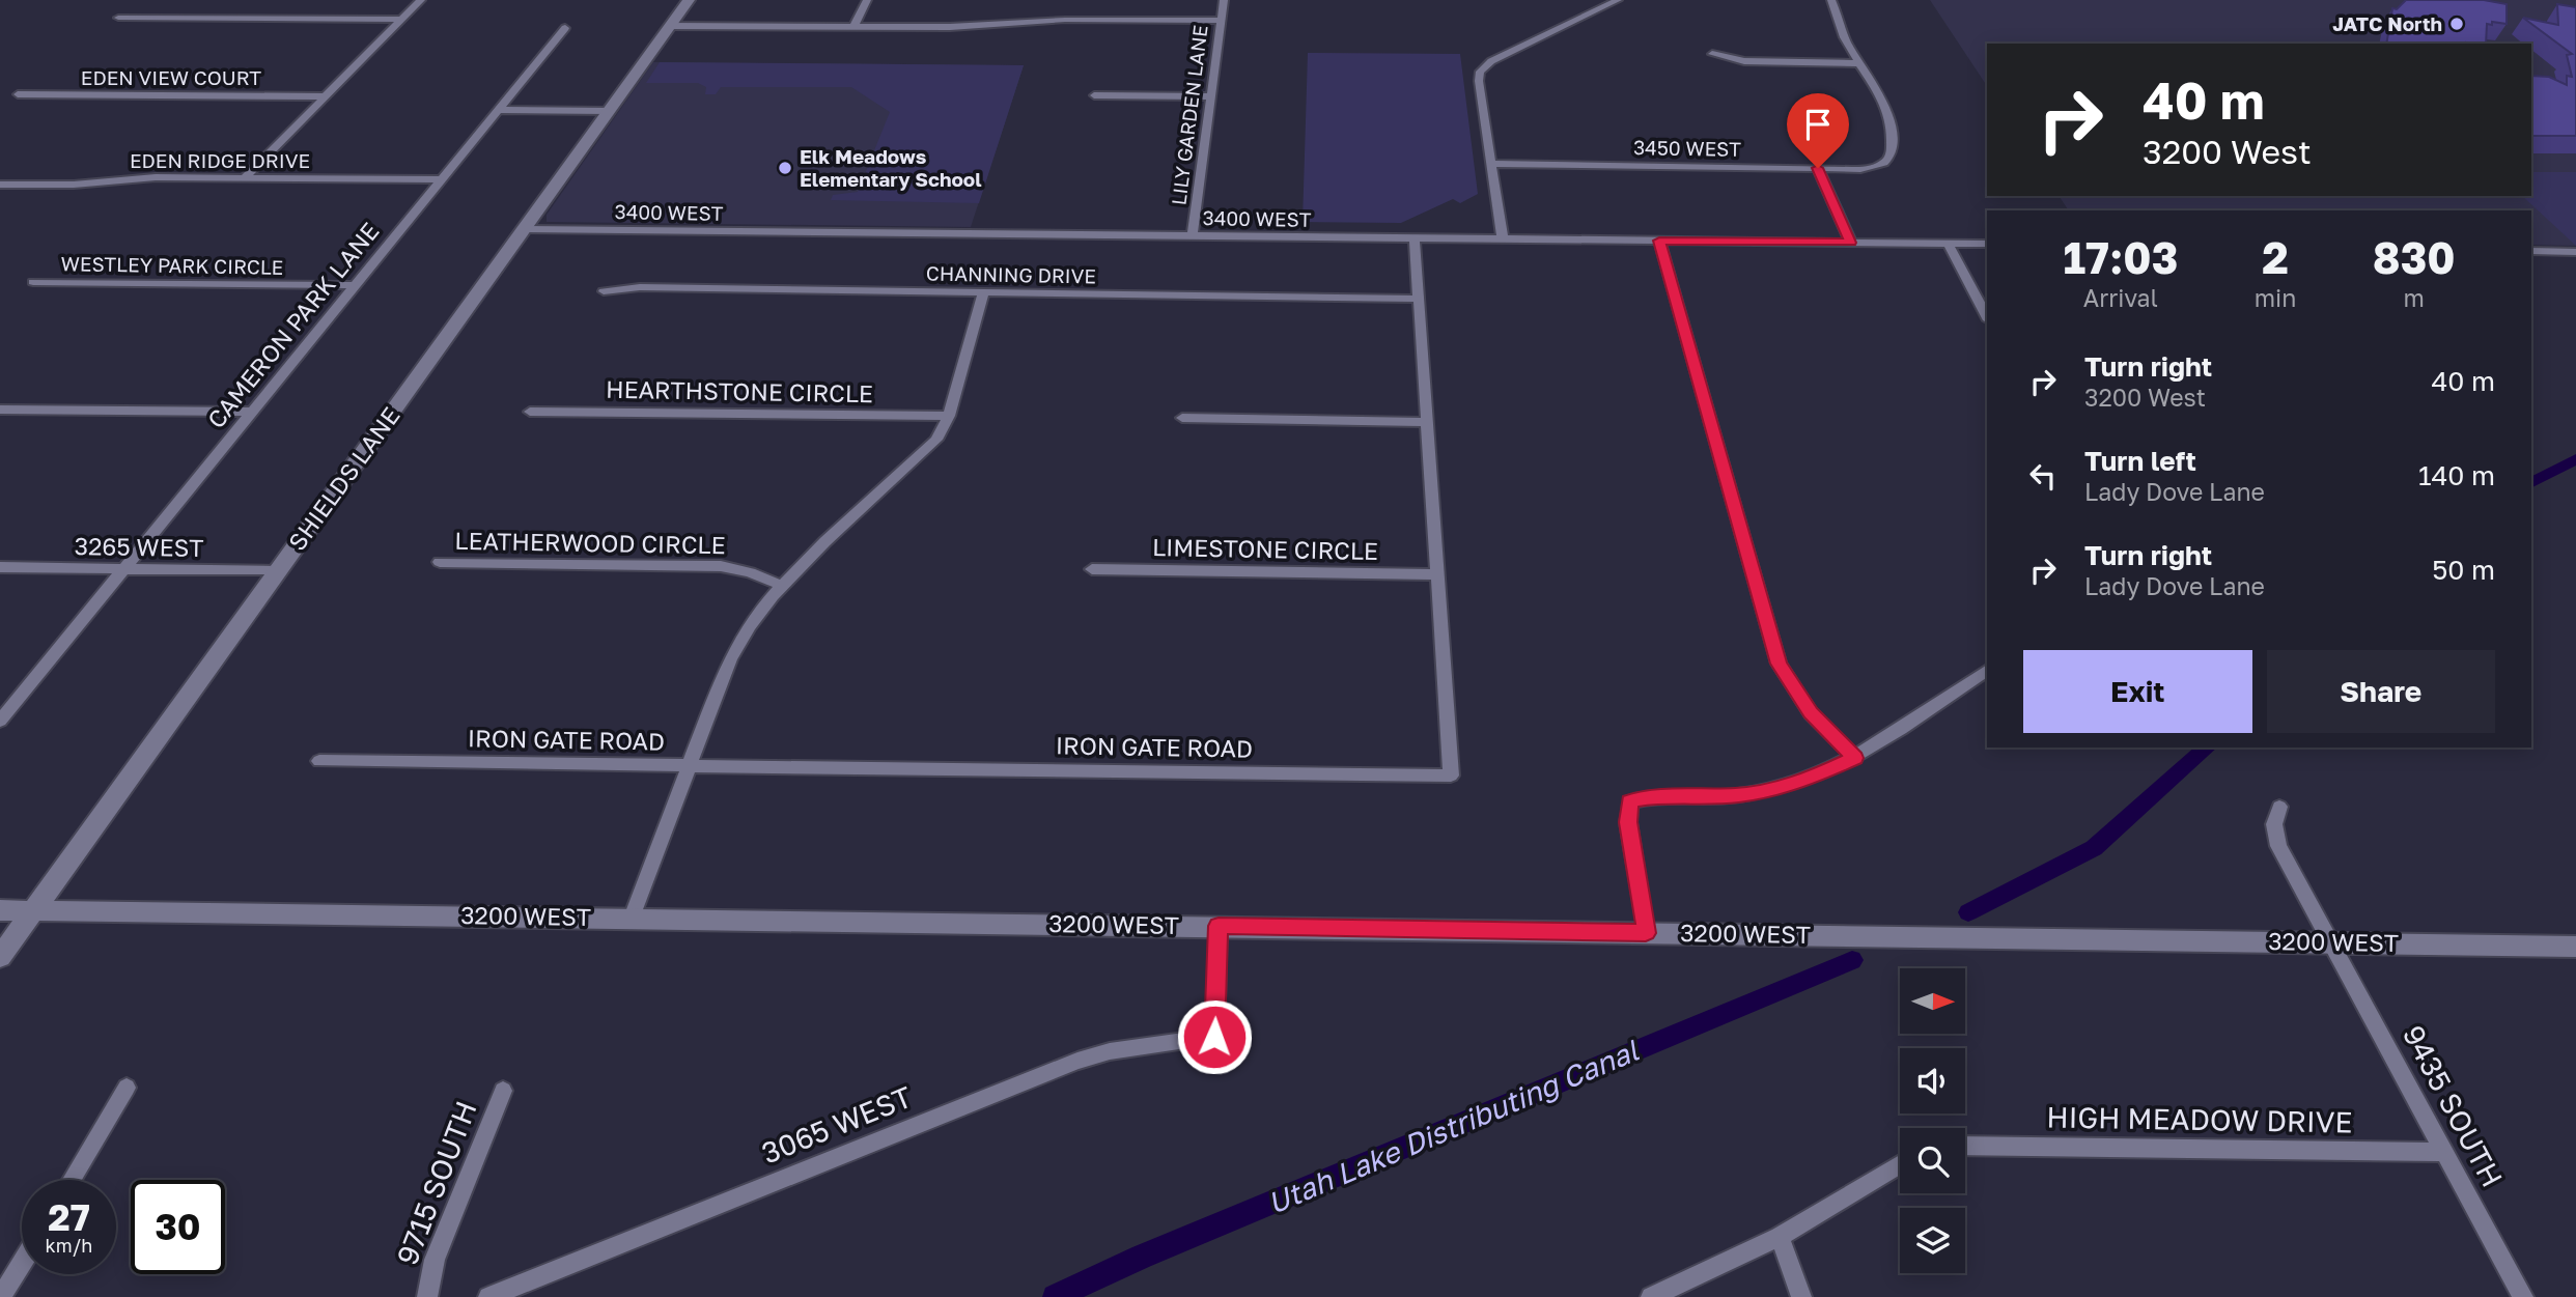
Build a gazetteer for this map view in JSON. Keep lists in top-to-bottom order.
{
  "streets": {
    "street": [
      "EDEN VIEW COURT",
      "LILY GARDEN LANE",
      "3450 WEST",
      "EDEN RIDGE DRIVE",
      "3400 WEST",
      "WESTLEY PARK CIRCLE",
      "CHANNING DRIVE",
      "CAMERON PARK LANE",
      "HEARTHSTONE CIRCLE",
      "SHIELDS LANE",
      "LEATHERWOOD CIRCLE",
      "3265 WEST",
      "LIMESTONE CIRCLE",
      "IRON GATE ROAD",
      "3200 WEST",
      "9435 SOUTH",
      "HIGH MEADOW DRIVE",
      "3065 WEST",
      "9715 SOUTH"
    ]
  },
  "crossings": [
    ["LILY GARDEN LANE", "3400 WEST"],
    ["EDEN RIDGE DRIVE", "CAMERON PARK LANE"],
    ["3400 WEST", "SHIELDS LANE"],
    ["3400 WEST", "IRON GATE ROAD"],
    ["WESTLEY PARK CIRCLE", "CAMERON PARK LANE"],
    ["CHANNING DRIVE", "IRON GATE ROAD"],
    ["CAMERON PARK LANE", "3265 WEST"],
    ["SHIELDS LANE", "3265 WEST"],
    ["SHIELDS LANE", "3200 WEST"],
    ["LIMESTONE CIRCLE", "IRON GATE ROAD"],
    ["3200 WEST", "9435 SOUTH"],
    ["3200 WEST", "3065 WEST"],
    ["9435 SOUTH", "HIGH MEADOW DRIVE"]
  ],
  "water": ["Utah Lake Distributing Canal"],
  "places": ["JATC North", "Elk Meadows Elementary School"],
  "north": "right",
  "page": {
    "turn": ["40 m", "3200 West"],
    "eta": [
      "17:03",
      "Arrival",
      "2",
      "min",
      "830",
      "m"
    ],
    "list": [
      {
        "name": "Turn right",
        "note": "3200 West",
        "value": "40 m"
      },
      {
        "name": "Turn left",
        "note": "Lady Dove Lane",
        "value": "140 m"
      },
      {
        "name": "Turn right",
        "note": "Lady Dove Lane",
        "value": "50 m"
      }
    ],
    "buttons": ["Exit", "Share"],
    "speed": "27 km/h",
    "limit": "30"
  }
}
